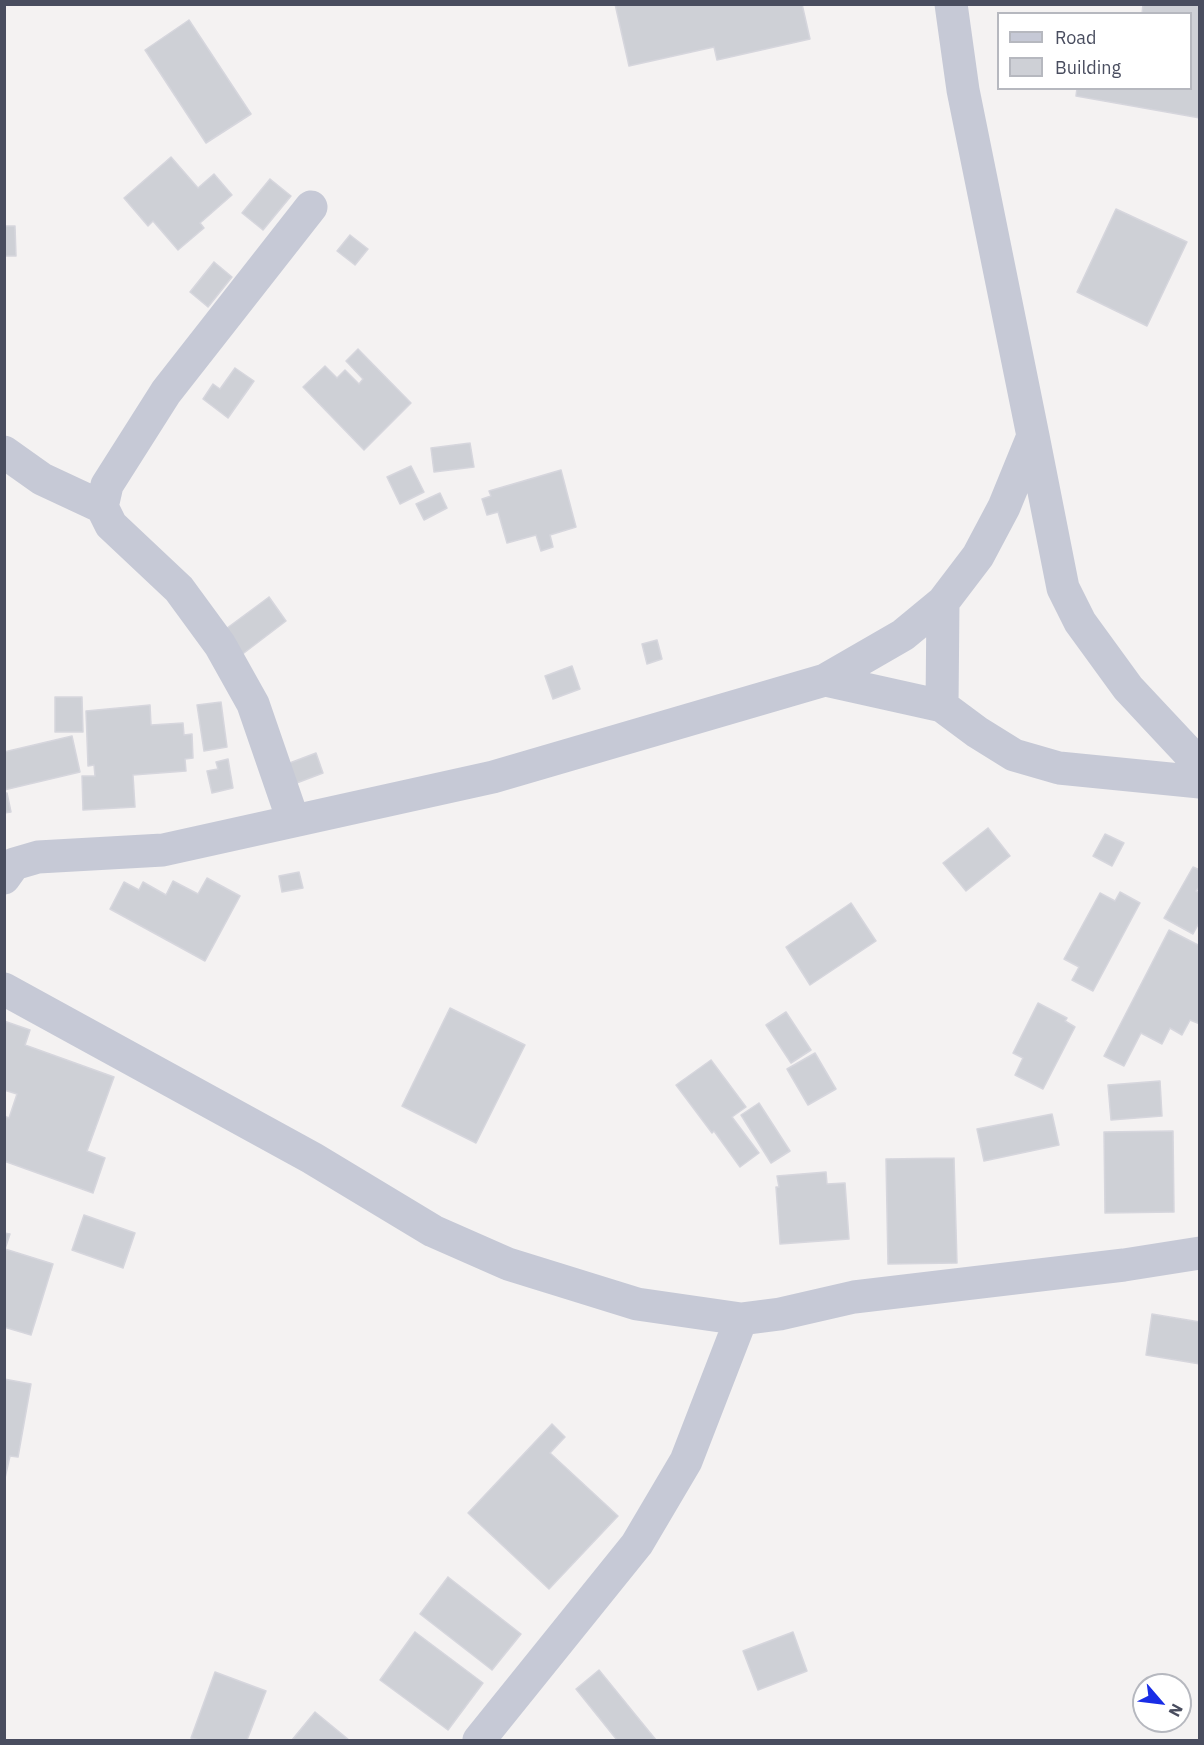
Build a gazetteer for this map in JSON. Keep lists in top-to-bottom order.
{
  "legend": ["Road", "Building"],
  "north": "bottom right"
}
